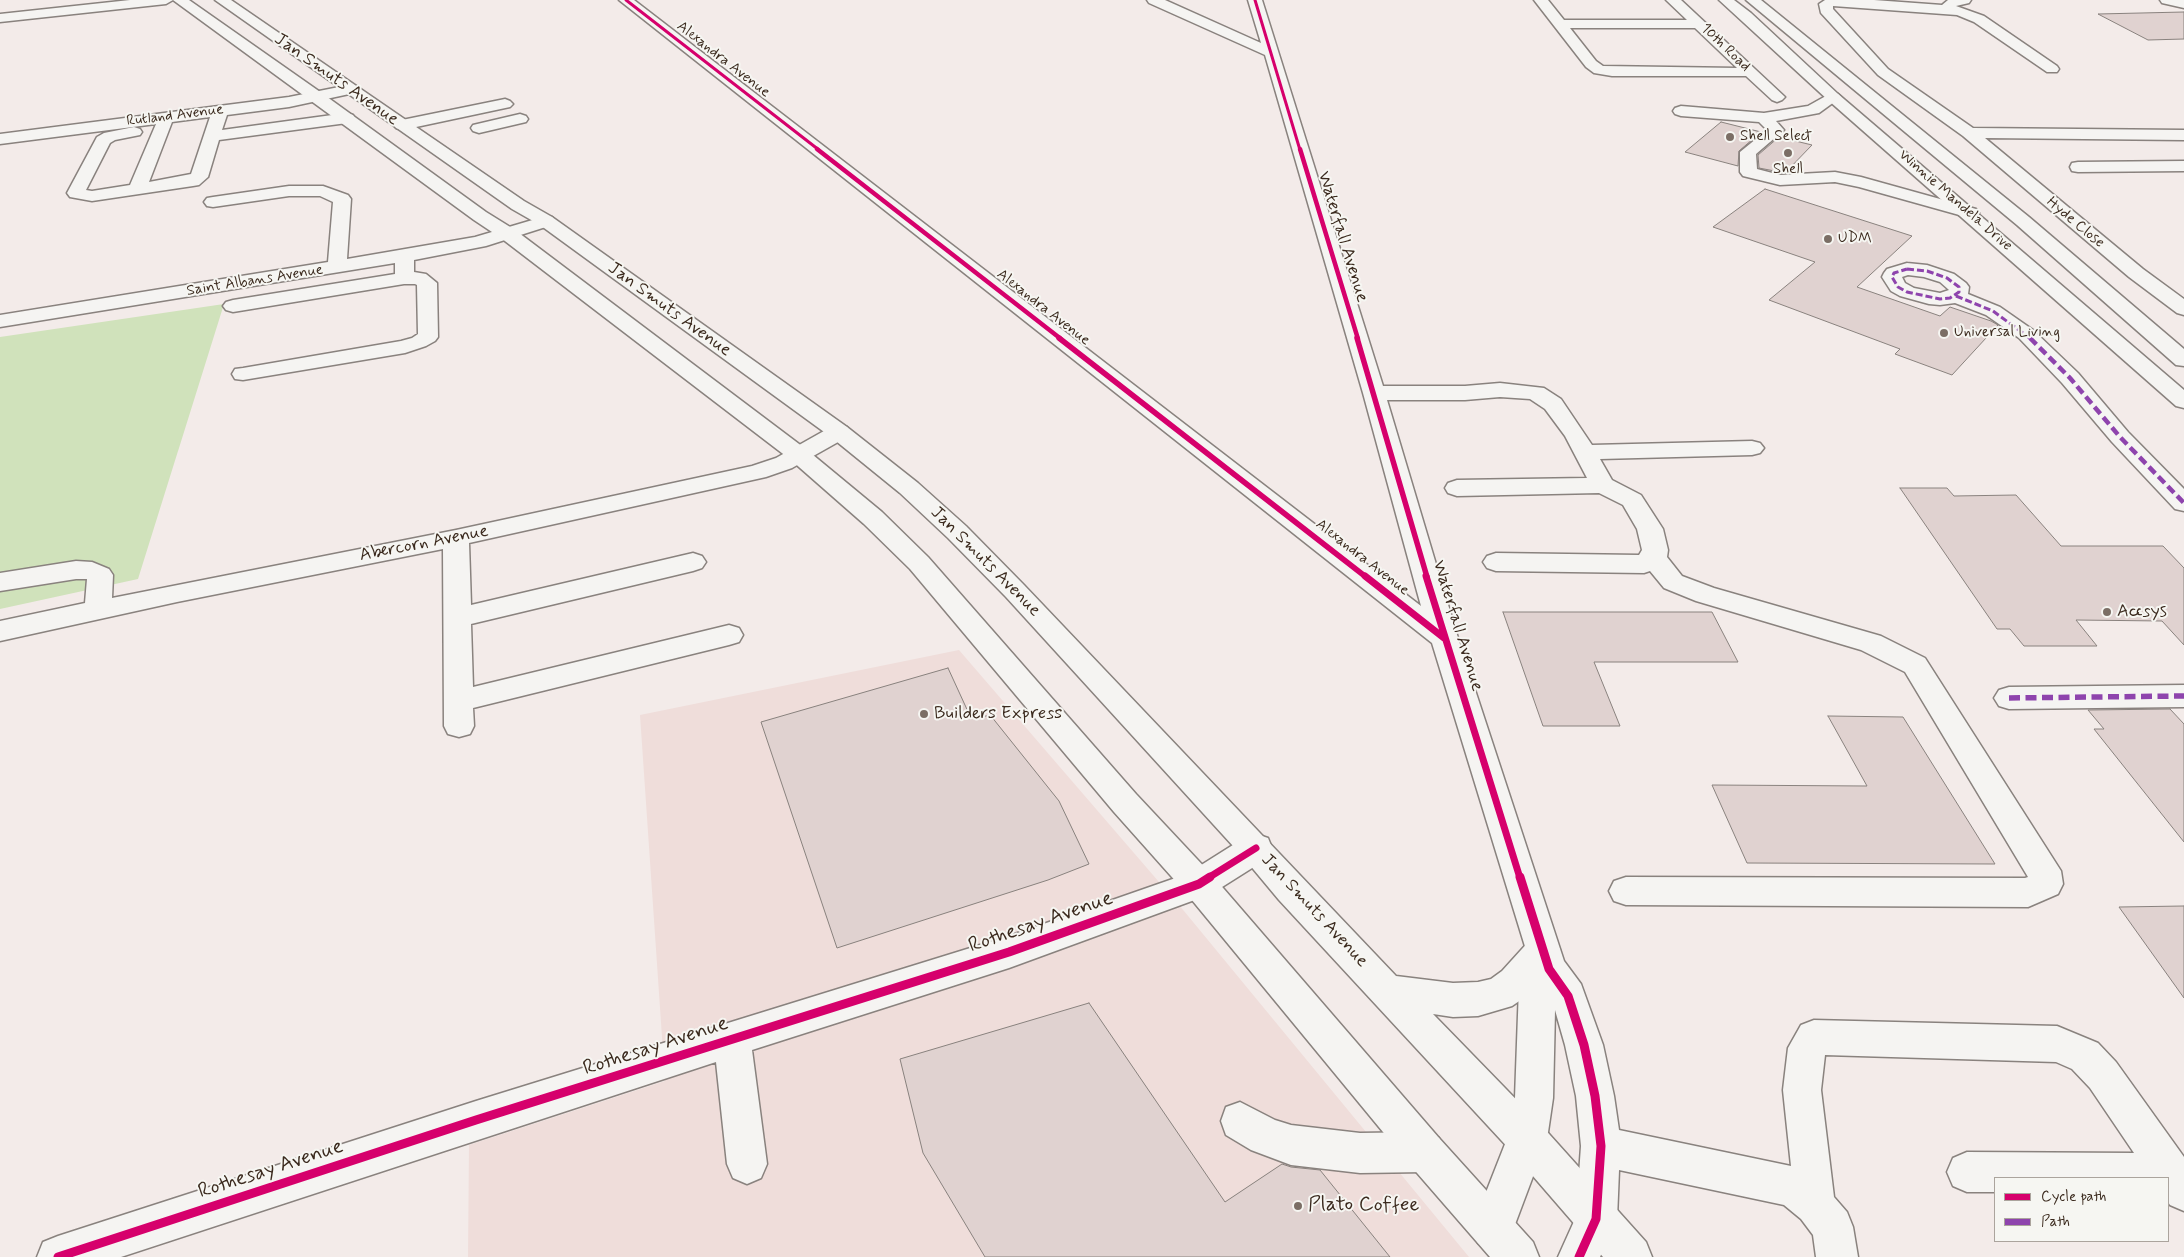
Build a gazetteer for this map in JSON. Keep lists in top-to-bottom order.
{
  "streets": {
    "street": [
      "10th Road",
      "Alexandra Avenue",
      "Jan Smuts Avenue",
      "Rutland Avenue",
      "Winnie Mandela Drive",
      "Hyde Close",
      "Waterfall Avenue",
      "Saint Albans Avenue",
      "Abercorn Avenue",
      "Rothesay Avenue"
    ]
  },
  "crossings": [
    ["Alexandra Avenue", "Waterfall Avenue"],
    ["Jan Smuts Avenue", "Rutland Avenue"],
    ["Jan Smuts Avenue", "Waterfall Avenue"],
    ["Jan Smuts Avenue", "Saint Albans Avenue"],
    ["Jan Smuts Avenue", "Abercorn Avenue"],
    ["Jan Smuts Avenue", "Rothesay Avenue"]
  ],
  "places": [
    "Shell Select",
    "Shell",
    "UDM",
    "Universal Living",
    "Accsys",
    "Builders Express",
    "Plato Coffee"
  ],
  "legend": ["Cycle path", "Path"]
}
